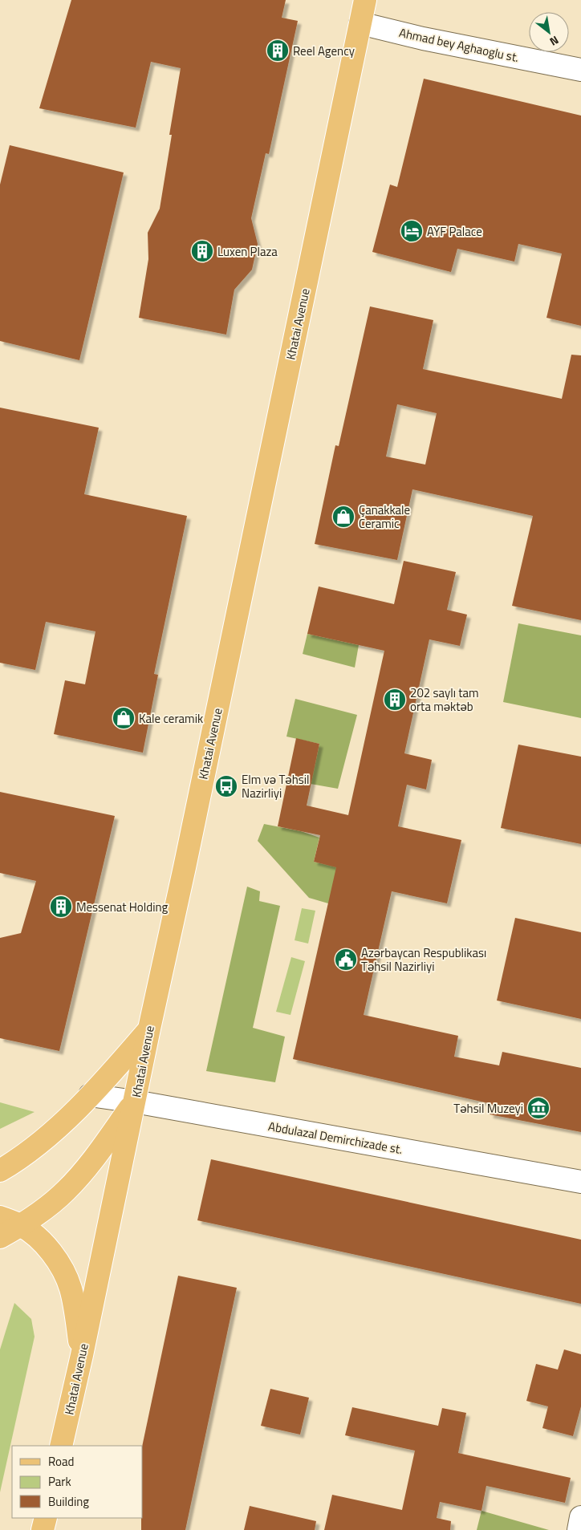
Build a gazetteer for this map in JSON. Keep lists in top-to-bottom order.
{
  "streets": {
    "main road": ["Khatai Avenue"],
    "street": ["Ahmad bey Aghaoglu st.", "Abdulazal Demirchizade st."]
  },
  "crossings": [
    ["Ahmad bey Aghaoglu st.", "Khatai Avenue"],
    ["Khatai Avenue", "Abdulazal Demirchizade st."]
  ],
  "places": {
    "building": [
      "Reel Agency",
      "Luxen Plaza",
      "202 saylı tam orta məktəb",
      "Messenat Holding"
    ],
    "hotel": ["AYF Palace"],
    "shop": ["Çanakkale Ceramic", "Kale ceramik"],
    "bus stop": ["Elm və Təhsil Nazirliyi"],
    "public building": ["Azərbaycan Respublikası Təhsil Nazirliyi"],
    "museum": ["Təhsil Muzeyi"]
  },
  "legend": ["Road", "Park", "Building"],
  "north": "bottom right"
}
